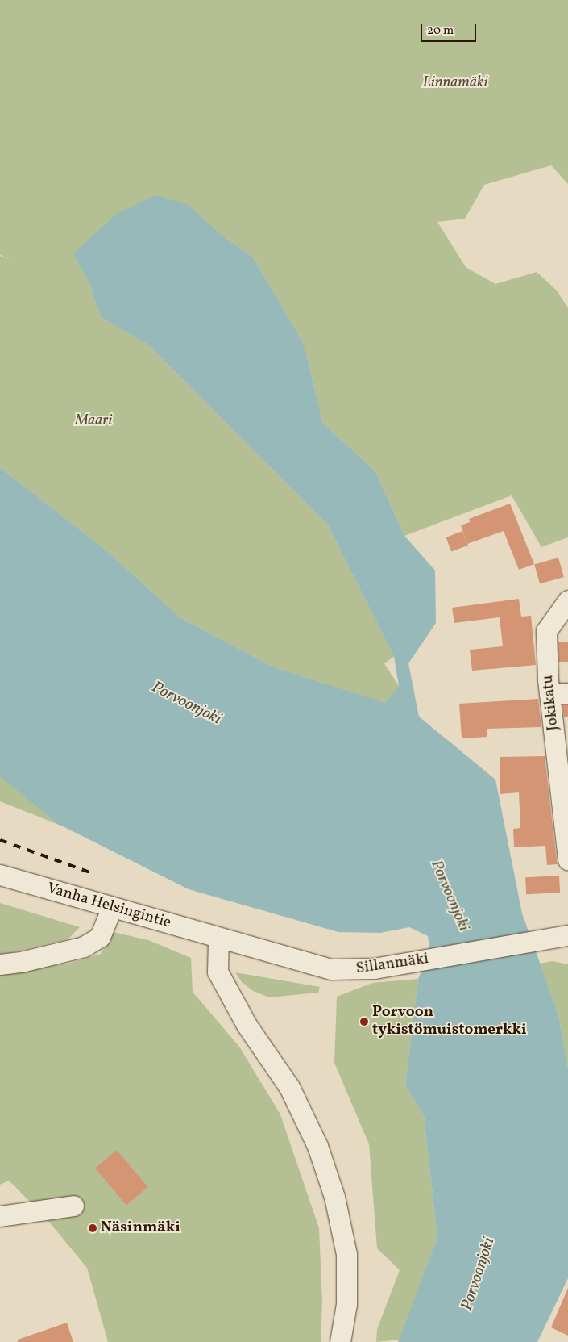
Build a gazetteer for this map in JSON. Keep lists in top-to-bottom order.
{
  "streets": {
    "street": ["Jokikatu", "Vanha Helsingintie", "Sillanmäki"]
  },
  "crossings": [
    ["Vanha Helsingintie", "Sillanmäki"]
  ],
  "water": ["Porvoonjoki"],
  "parks": ["Linnamäki", "Maari"],
  "places": ["Porvoon tykistömuistomerkki", "Näsinmäki"],
  "scale_bar": "20 m"
}
